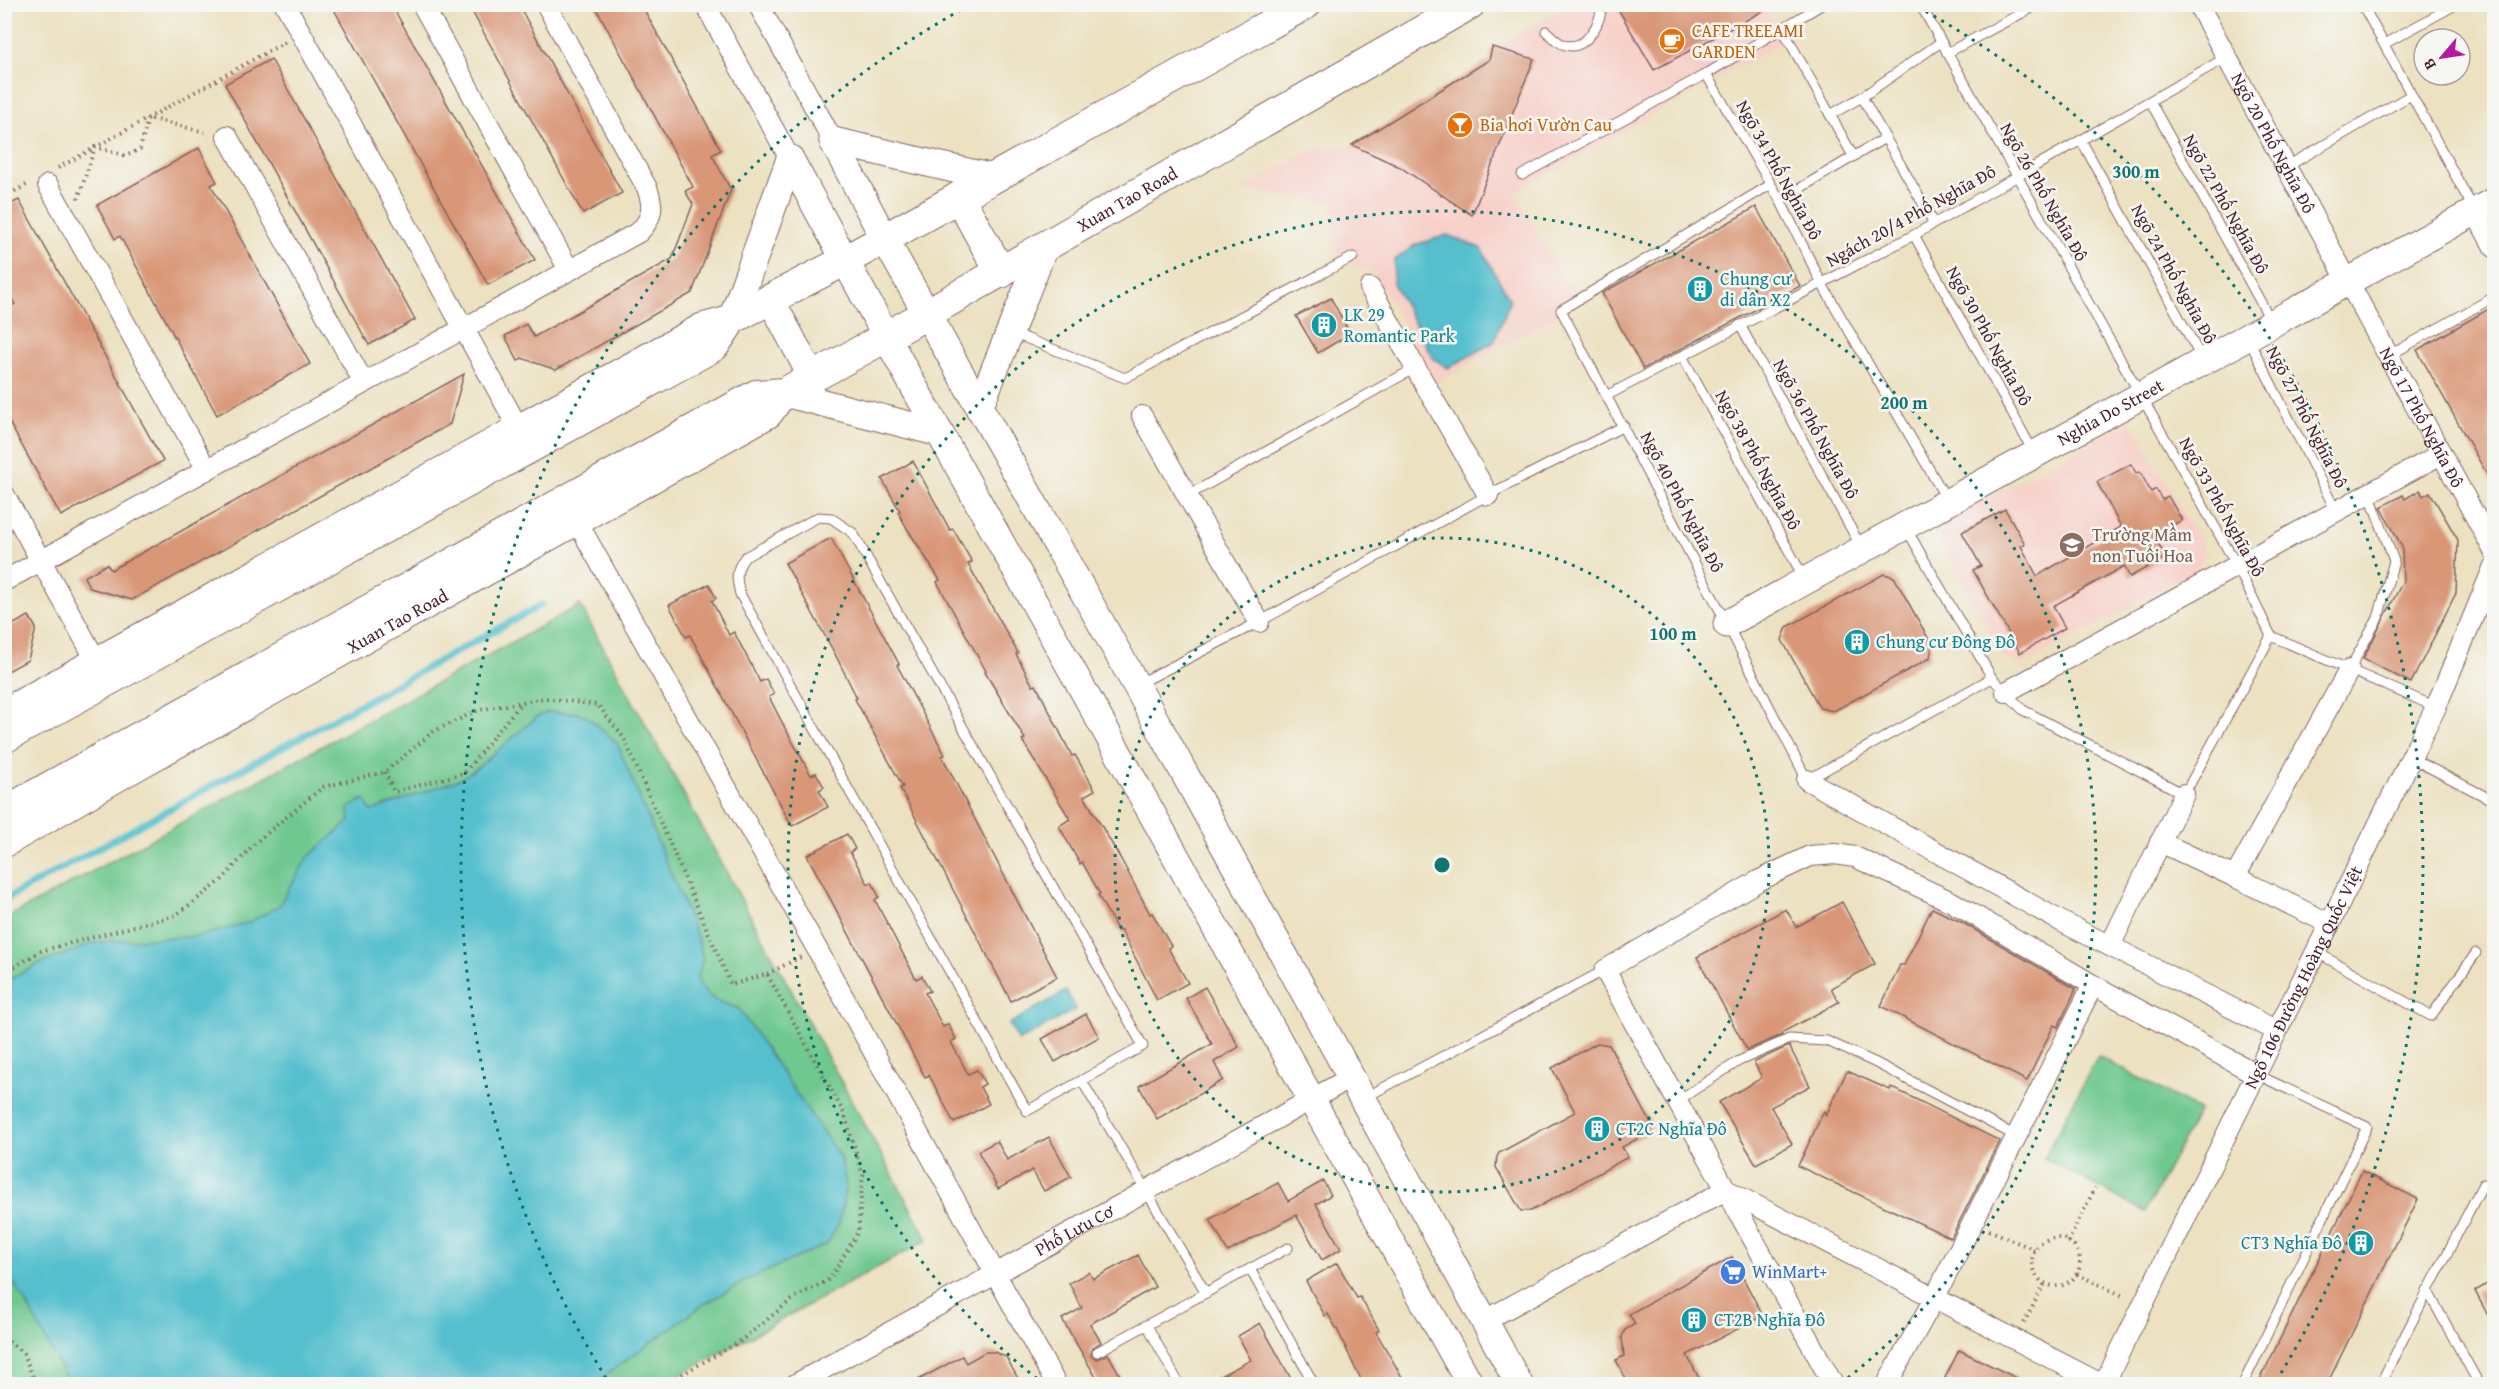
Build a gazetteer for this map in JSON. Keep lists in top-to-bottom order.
{
  "streets": {
    "main road": ["Xuan Tao Road"],
    "street": [
      "Ngõ 20 Phố Nghĩa Đô",
      "Nghia Do Street",
      "Ngõ 17 Phố Nghĩa Đô",
      "Ngõ 106 Đường Hoàng Quốc Việt",
      "Phố Lưu Cơ"
    ],
    "lane": [
      "Ngõ 34 Phố Nghĩa Đô",
      "Ngõ 26 Phố Nghĩa Đô",
      "Ngõ 22 Phố Nghĩa Đô",
      "Ngách 20/4 Phố Nghĩa Đô",
      "Ngõ 24 Phố Nghĩa Đô",
      "Ngõ 30 Phố Nghĩa Đô",
      "Ngõ 27 Phố Nghĩa Đô",
      "Ngõ 36 Phố Nghĩa Đô",
      "Ngõ 38 Phố Nghĩa Đô",
      "Ngõ 40 Phố Nghĩa Đô",
      "Ngõ 33 Phố Nghĩa Đô"
    ]
  },
  "crossings": [
    ["Ngõ 20 Phố Nghĩa Đô", "Ngách 20/4 Phố Nghĩa Đô"],
    ["Ngõ 20 Phố Nghĩa Đô", "Nghia Do Street"],
    ["Ngõ 20 Phố Nghĩa Đô", "Ngõ 17 Phố Nghĩa Đô"],
    ["Ngõ 34 Phố Nghĩa Đô", "Ngách 20/4 Phố Nghĩa Đô"],
    ["Ngõ 34 Phố Nghĩa Đô", "Nghia Do Street"],
    ["Ngõ 34 Phố Nghĩa Đô", "Ngõ 40 Phố Nghĩa Đô"],
    ["Ngõ 26 Phố Nghĩa Đô", "Ngách 20/4 Phố Nghĩa Đô"],
    ["Ngõ 26 Phố Nghĩa Đô", "Nghia Do Street"],
    ["Ngõ 26 Phố Nghĩa Đô", "Ngõ 33 Phố Nghĩa Đô"],
    ["Ngõ 22 Phố Nghĩa Đô", "Ngách 20/4 Phố Nghĩa Đô"],
    ["Ngõ 22 Phố Nghĩa Đô", "Nghia Do Street"],
    ["Ngách 20/4 Phố Nghĩa Đô", "Ngõ 24 Phố Nghĩa Đô"],
    ["Ngách 20/4 Phố Nghĩa Đô", "Ngõ 30 Phố Nghĩa Đô"],
    ["Ngách 20/4 Phố Nghĩa Đô", "Ngõ 36 Phố Nghĩa Đô"],
    ["Ngách 20/4 Phố Nghĩa Đô", "Ngõ 38 Phố Nghĩa Đô"],
    ["Ngách 20/4 Phố Nghĩa Đô", "Ngõ 40 Phố Nghĩa Đô"],
    ["Ngõ 24 Phố Nghĩa Đô", "Nghia Do Street"],
    ["Ngõ 30 Phố Nghĩa Đô", "Nghia Do Street"],
    ["Nghia Do Street", "Ngõ 17 Phố Nghĩa Đô"],
    ["Nghia Do Street", "Ngõ 27 Phố Nghĩa Đô"],
    ["Nghia Do Street", "Ngõ 36 Phố Nghĩa Đô"],
    ["Nghia Do Street", "Ngõ 38 Phố Nghĩa Đô"],
    ["Nghia Do Street", "Ngõ 40 Phố Nghĩa Đô"],
    ["Nghia Do Street", "Ngõ 33 Phố Nghĩa Đô"]
  ],
  "places": {
    "cafe": ["CAFE TREEAMI GARDEN"],
    "bar": ["Bia hơi Vườn Cau"],
    "building": [
      "Chung cư di dân X2",
      "LK 29 Romantic Park",
      "Chung cư Đông Đô",
      "CT2C Nghĩa Đô",
      "CT3 Nghĩa Đô",
      "CT2B Nghĩa Đô"
    ],
    "school or university": ["Trường Mầm non Tuổi Hoa"],
    "supermarket": ["WinMart+"]
  },
  "north": "bottom left",
  "rings": ["300 m", "200 m", "100 m"]
}
